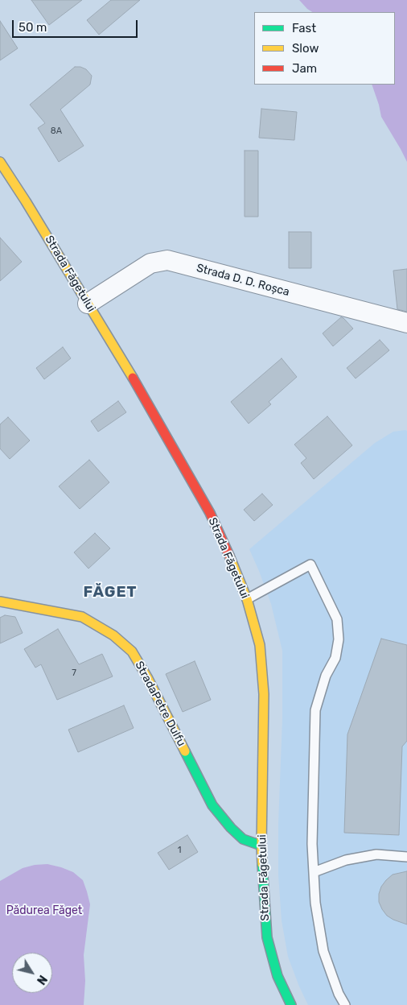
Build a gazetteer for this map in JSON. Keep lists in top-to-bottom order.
{
  "streets": {
    "main road": ["Strada Făgetului", "StradaPetre Dulfu"],
    "street": ["Strada D. D. Roșca"]
  },
  "crossings": [
    ["Strada Făgetului", "Strada D. D. Roșca"],
    ["Strada Făgetului", "StradaPetre Dulfu"]
  ],
  "districts": ["FĂGET"],
  "parks": ["Pădurea Făget"],
  "house_numbers": ["8A", "7", "1"],
  "legend": ["Fast", "Slow", "Jam"],
  "scale_bar": "50 m",
  "north": "bottom right"
}
